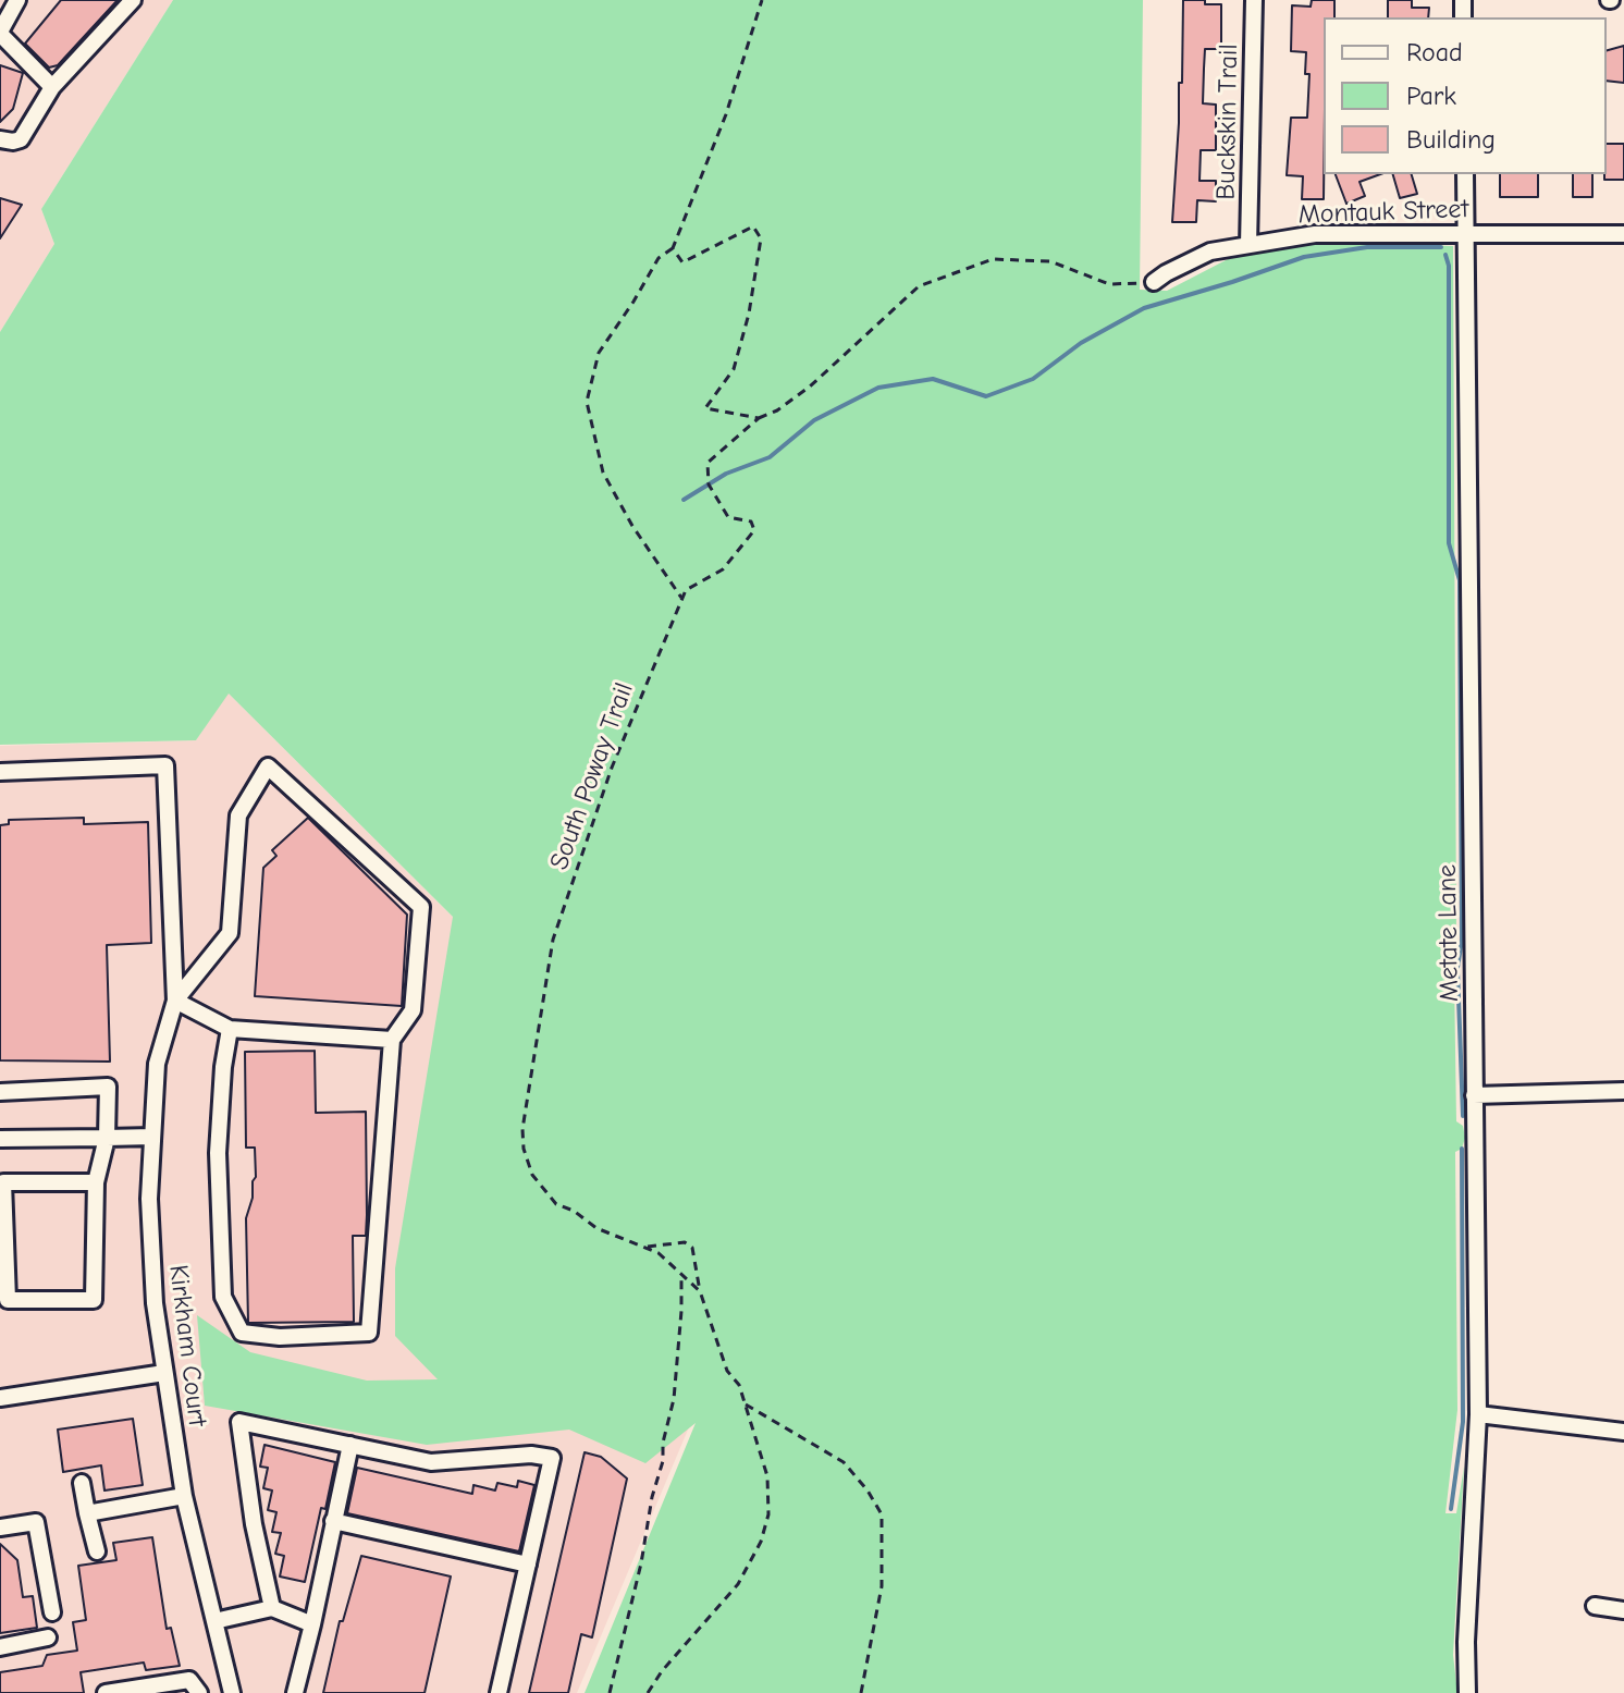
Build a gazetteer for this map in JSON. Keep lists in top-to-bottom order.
{
  "streets": {
    "street": [
      "Buckskin Trail",
      "Montauk Street",
      "Metate Lane",
      "Kirkham Court"
    ],
    "path": ["South Poway Trail"]
  },
  "crossings": [
    ["Buckskin Trail", "Montauk Street"],
    ["Montauk Street", "Metate Lane"]
  ],
  "legend": ["Road", "Park", "Building"]
}
